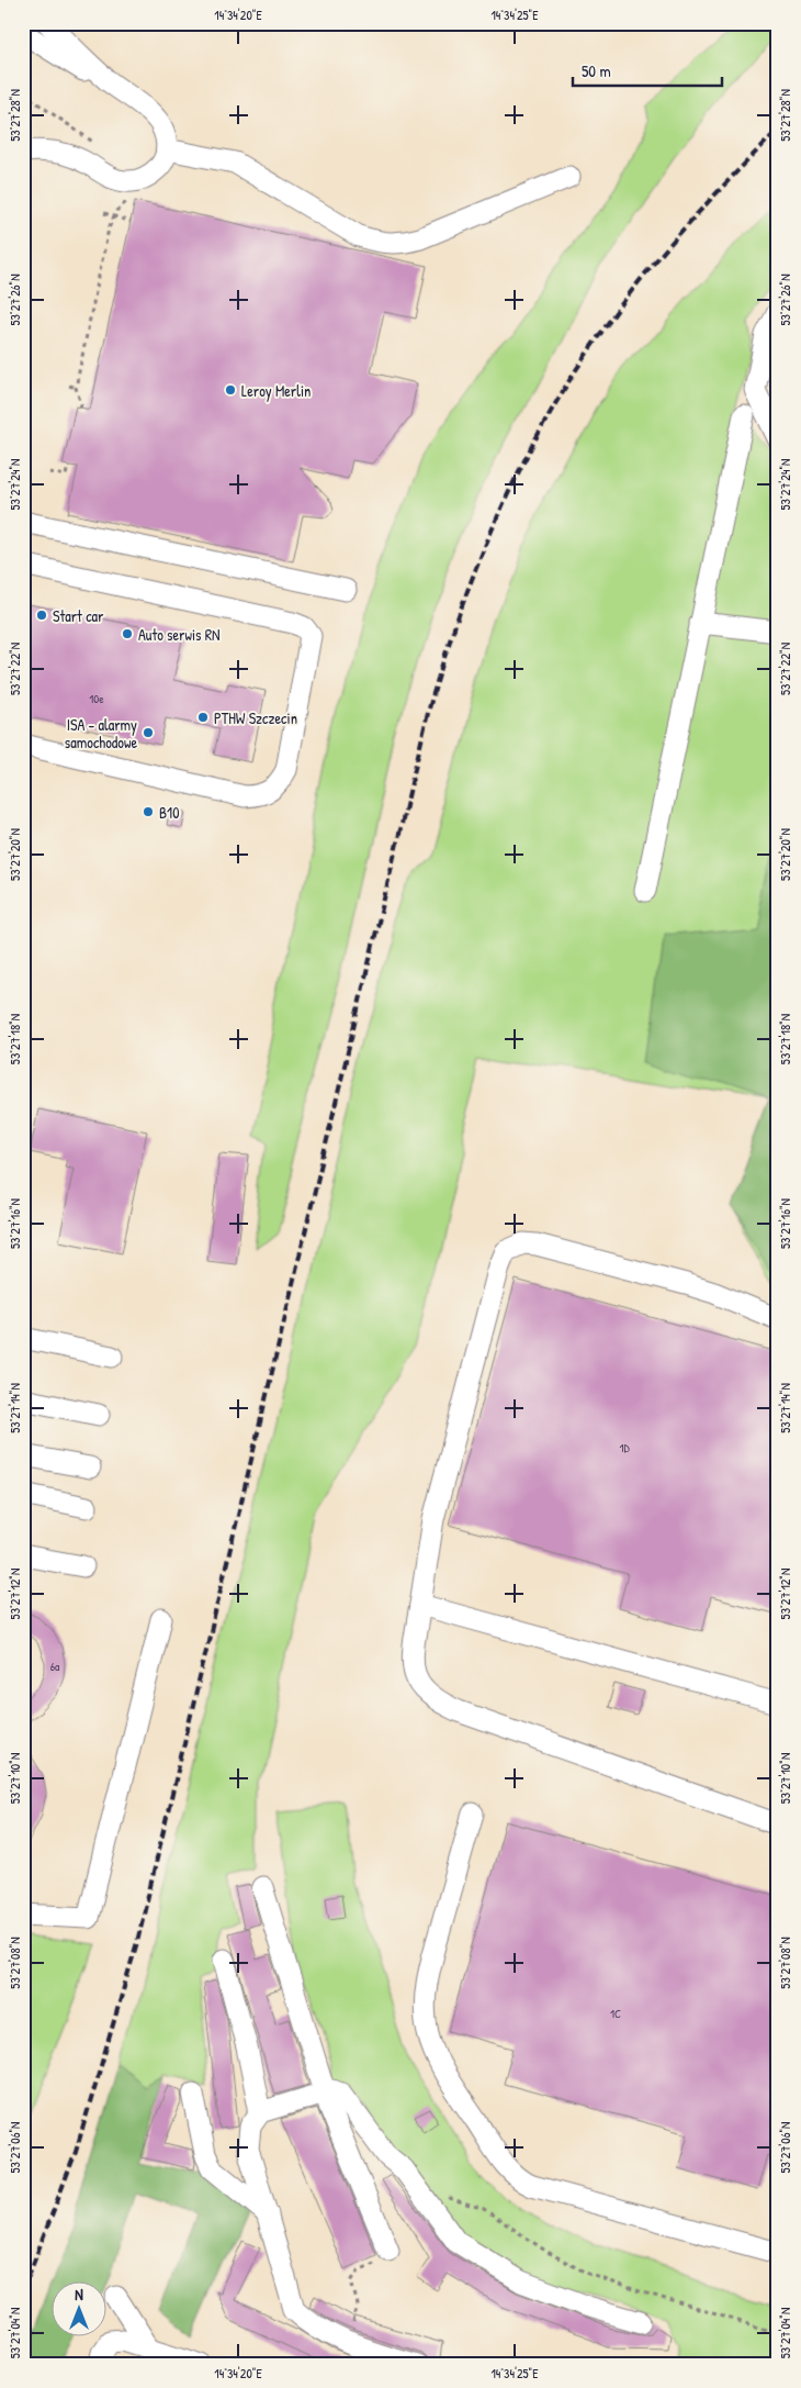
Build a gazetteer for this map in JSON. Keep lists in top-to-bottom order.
{
  "places": [
    "Leroy Merlin",
    "Start car",
    "Auto serwis RN",
    "PTHW Szczecin",
    "ISA - alarmy samochodowe",
    "B10"
  ],
  "house_numbers": [
    "10e",
    "1D",
    "6a",
    "1C"
  ],
  "scale_bar": "50 m",
  "north": "top",
  "coordinates": [
    "14°34'20\"E",
    "14°34'25\"E",
    "53°27'28\"N",
    "53°27'26\"N",
    "53°27'24\"N",
    "53°27'22\"N",
    "53°27'20\"N",
    "53°27'18\"N",
    "53°27'16\"N",
    "53°27'14\"N",
    "53°27'12\"N",
    "53°27'10\"N",
    "53°27'08\"N",
    "53°27'06\"N",
    "53°27'04\"N"
  ]
}
